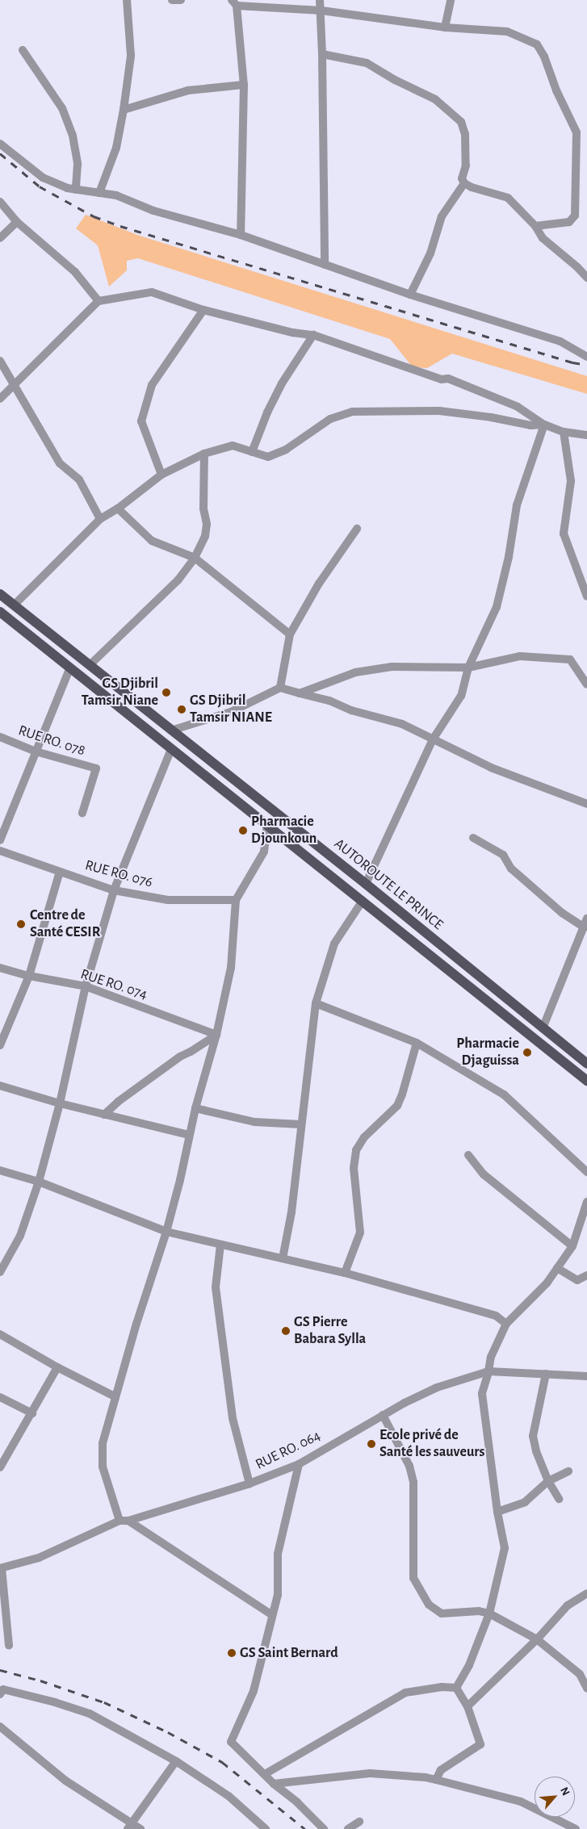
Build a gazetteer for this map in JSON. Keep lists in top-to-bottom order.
{
  "streets": {
    "main road": ["AUTOROUTE LE PRINCE"],
    "street": [
      "RUE RO. 078",
      "RUE RO. 076",
      "RUE RO. 074",
      "RUE RO. 064"
    ]
  },
  "places": [
    "GS Djibril Tamsir Niane",
    "GS Djibril Tamsir NIANE",
    "Pharmacie Djounkoun",
    "Centre de Santé CESIR",
    "Pharmacie Djaguissa",
    "GS Pierre Babara Sylla",
    "Ecole privé de Santé les sauveurs",
    "GS Saint Bernard"
  ],
  "north": "top right"
}
